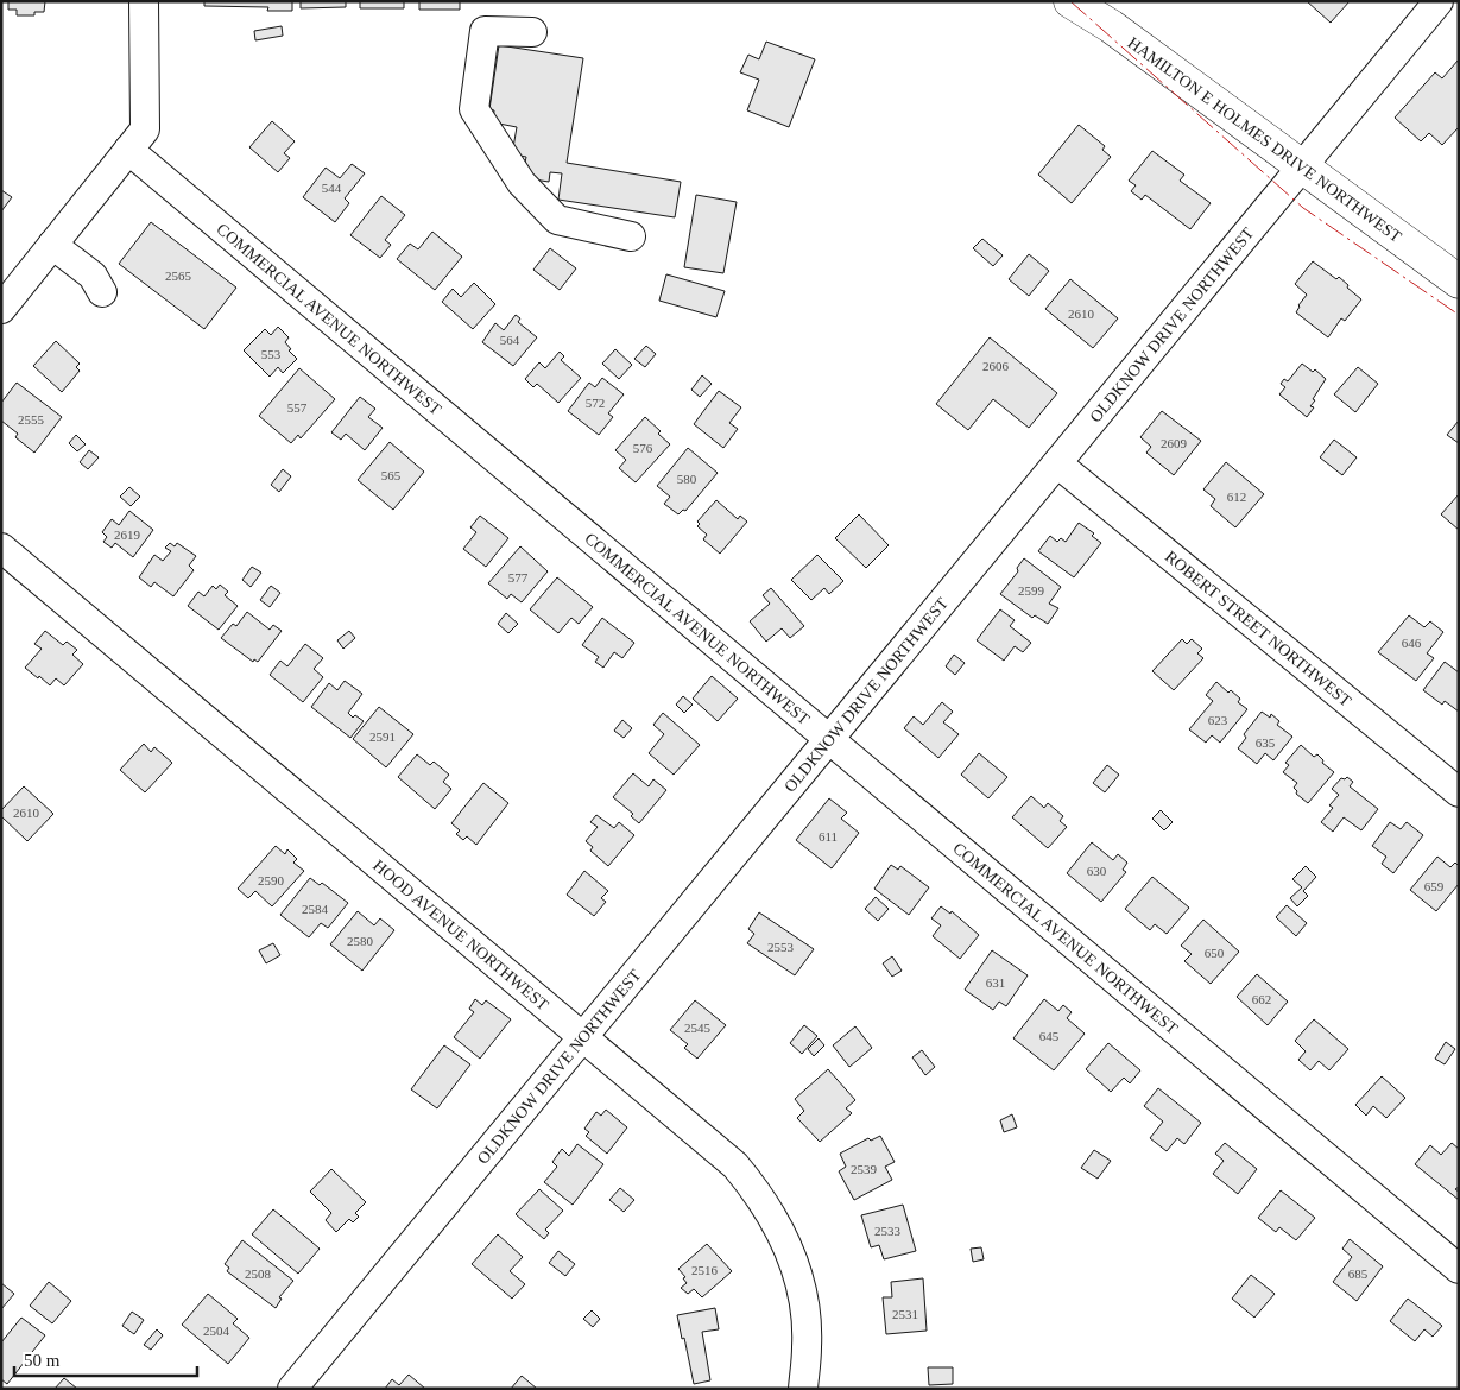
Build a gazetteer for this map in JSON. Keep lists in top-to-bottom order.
{
  "streets": {
    "main road": ["HAMILTON E HOLMES DRIVE NORTHWEST"],
    "street": [
      "COMMERCIAL AVENUE NORTHWEST",
      "OLDKNOW DRIVE NORTHWEST",
      "ROBERT STREET NORTHWEST",
      "HOOD AVENUE NORTHWEST"
    ]
  },
  "crossings": [
    ["HAMILTON E HOLMES DRIVE NORTHWEST", "OLDKNOW DRIVE NORTHWEST"],
    ["COMMERCIAL AVENUE NORTHWEST", "OLDKNOW DRIVE NORTHWEST"],
    ["OLDKNOW DRIVE NORTHWEST", "ROBERT STREET NORTHWEST"],
    ["OLDKNOW DRIVE NORTHWEST", "HOOD AVENUE NORTHWEST"]
  ],
  "house_numbers": [
    "544",
    "2565",
    "2610",
    "564",
    "553",
    "2606",
    "572",
    "557",
    "2555",
    "2609",
    "576",
    "565",
    "580",
    "612",
    "2619",
    "577",
    "2599",
    "646",
    "623",
    "2591",
    "635",
    "2610",
    "611",
    "630",
    "2590",
    "659",
    "2584",
    "2580",
    "2553",
    "650",
    "631",
    "662",
    "2545",
    "645",
    "2539",
    "2533",
    "2516",
    "2508",
    "685",
    "2531",
    "2504"
  ],
  "scale_bar": "50 m"
}
